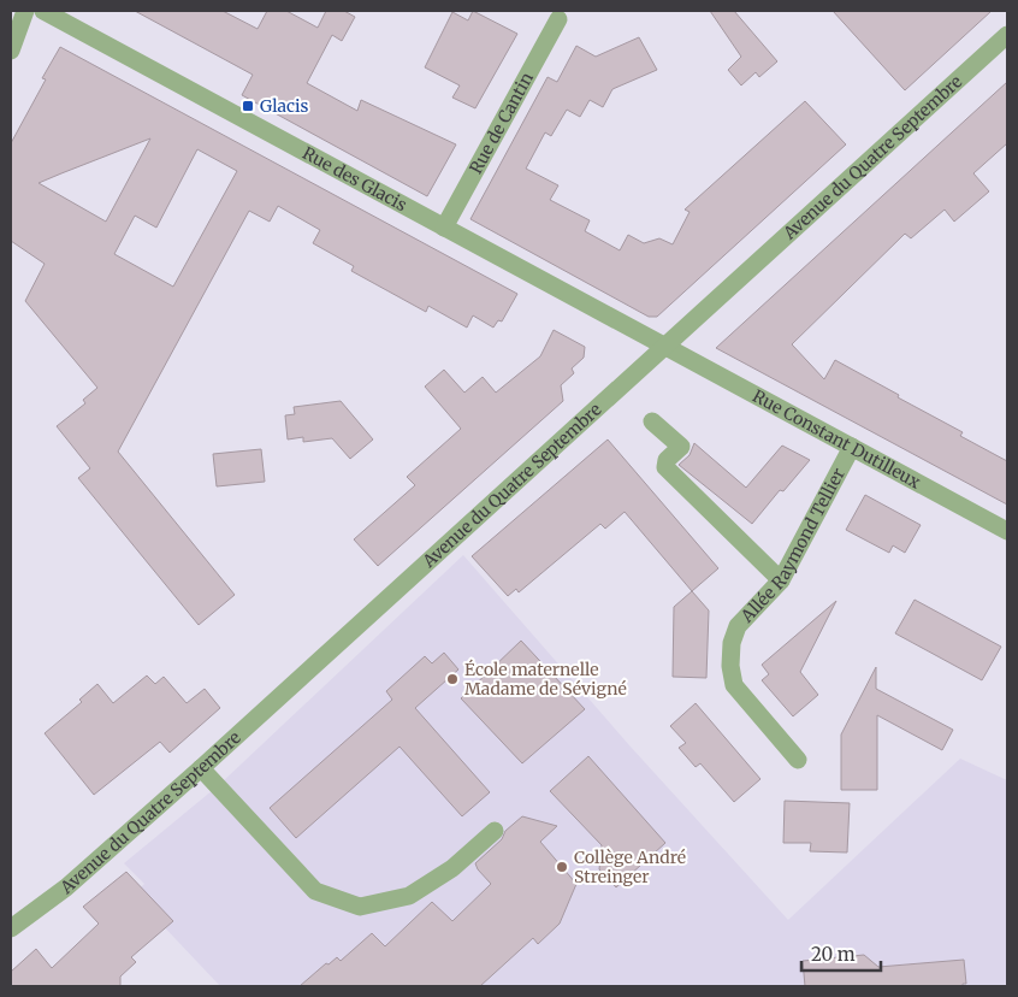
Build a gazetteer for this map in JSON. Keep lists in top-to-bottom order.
{
  "streets": {
    "street": [
      "Rue de Cantin",
      "Avenue du Quatre Septembre",
      "Rue des Glacis",
      "Rue Constant Dutilleux",
      "Allée Raymond Tellier"
    ]
  },
  "crossings": [
    ["Rue de Cantin", "Rue des Glacis"],
    ["Avenue du Quatre Septembre", "Rue des Glacis"],
    ["Avenue du Quatre Septembre", "Rue Constant Dutilleux"],
    ["Rue des Glacis", "Rue Constant Dutilleux"],
    ["Rue Constant Dutilleux", "Allée Raymond Tellier"]
  ],
  "places": {
    "transit": ["Glacis"],
    "other": ["École maternelle Madame de Sévigné", "Collège André Streinger"]
  },
  "scale_bar": "20 m"
}
